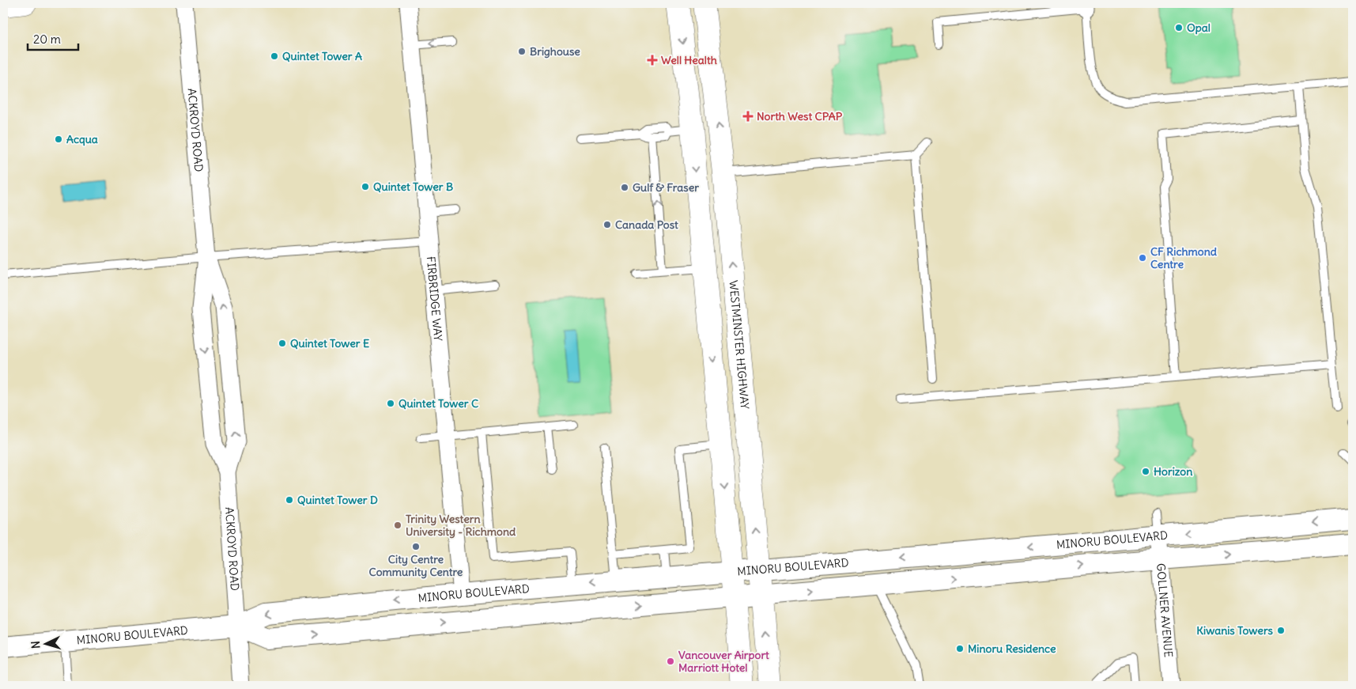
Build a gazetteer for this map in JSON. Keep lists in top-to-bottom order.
{
  "streets": {
    "main road": ["WESTMINSTER HIGHWAY"],
    "street": [
      "ACKROYD ROAD",
      "FIRBRIDGE WAY",
      "MINORU BOULEVARD",
      "GOLLNER AVENUE"
    ]
  },
  "crossings": [
    ["ACKROYD ROAD", "MINORU BOULEVARD"],
    ["FIRBRIDGE WAY", "MINORU BOULEVARD"],
    ["WESTMINSTER HIGHWAY", "MINORU BOULEVARD"],
    ["MINORU BOULEVARD", "GOLLNER AVENUE"]
  ],
  "places": {
    "other": [
      "Opal",
      "Brighouse",
      "Quintet Tower A",
      "Acqua",
      "Quintet Tower B",
      "Gulf & Fraser",
      "Canada Post",
      "CF Richmond Centre",
      "Quintet Tower E",
      "Quintet Tower C",
      "Horizon",
      "Quintet Tower D",
      "Trinity Western University - Richmond",
      "City Centre Community Centre",
      "Kiwanis Towers",
      "Minoru Residence",
      "Vancouver Airport Marriott Hotel"
    ],
    "health": ["Well Health", "North West CPAP"]
  },
  "scale_bar": "20 m",
  "north": "left"
}
